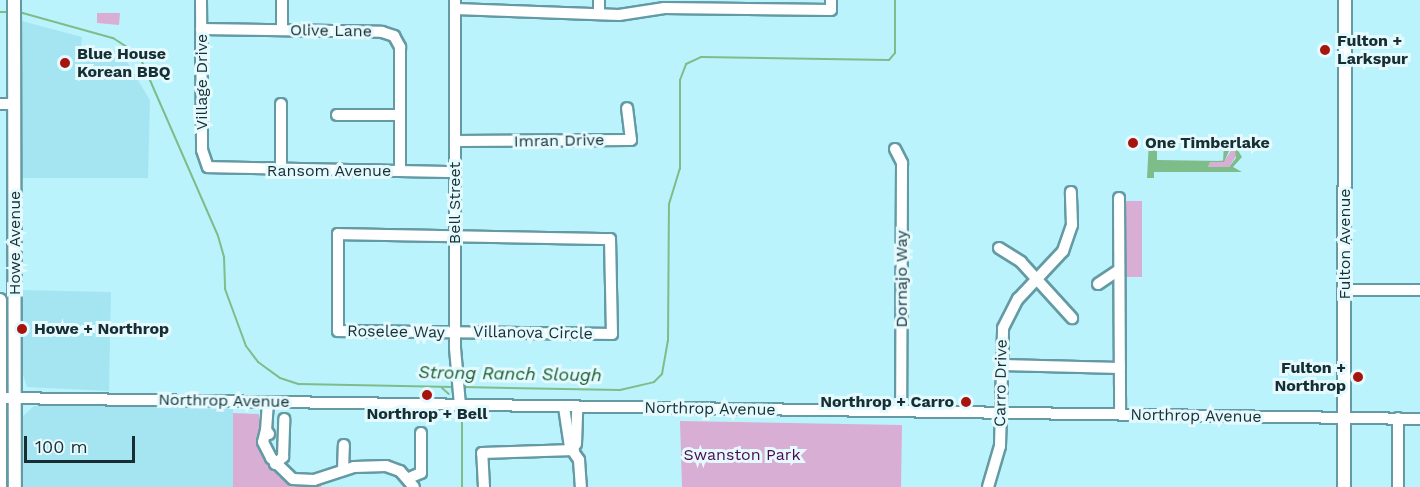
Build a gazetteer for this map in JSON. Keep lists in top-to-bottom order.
{
  "streets": {
    "main road": ["Howe Avenue", "Fulton Avenue"],
    "street": [
      "Olive Lane",
      "Village Drive",
      "Imran Drive",
      "Ransom Avenue",
      "Bell Street",
      "Dornajo Way",
      "Roselee Way",
      "Villanova Circle",
      "Carro Drive",
      "Northrop Avenue"
    ]
  },
  "crossings": [
    ["Olive Lane", "Village Drive"],
    ["Olive Lane", "Ransom Avenue"],
    ["Village Drive", "Ransom Avenue"],
    ["Imran Drive", "Bell Street"],
    ["Ransom Avenue", "Bell Street"],
    ["Bell Street", "Roselee Way"],
    ["Bell Street", "Villanova Circle"],
    ["Bell Street", "Northrop Avenue"],
    ["Howe Avenue", "Northrop Avenue"],
    ["Fulton Avenue", "Northrop Avenue"],
    ["Dornajo Way", "Northrop Avenue"],
    ["Roselee Way", "Villanova Circle"],
    ["Carro Drive", "Northrop Avenue"]
  ],
  "water": ["Strong Ranch Slough"],
  "parks": ["Swanston Park"],
  "places": [
    "Fulton + Larkspur",
    "Blue House Korean BBQ",
    "One Timberlake",
    "Howe + Northrop",
    "Fulton + Northrop",
    "Northrop + Bell",
    "Northrop + Carro"
  ],
  "scale_bar": "100 m"
}
